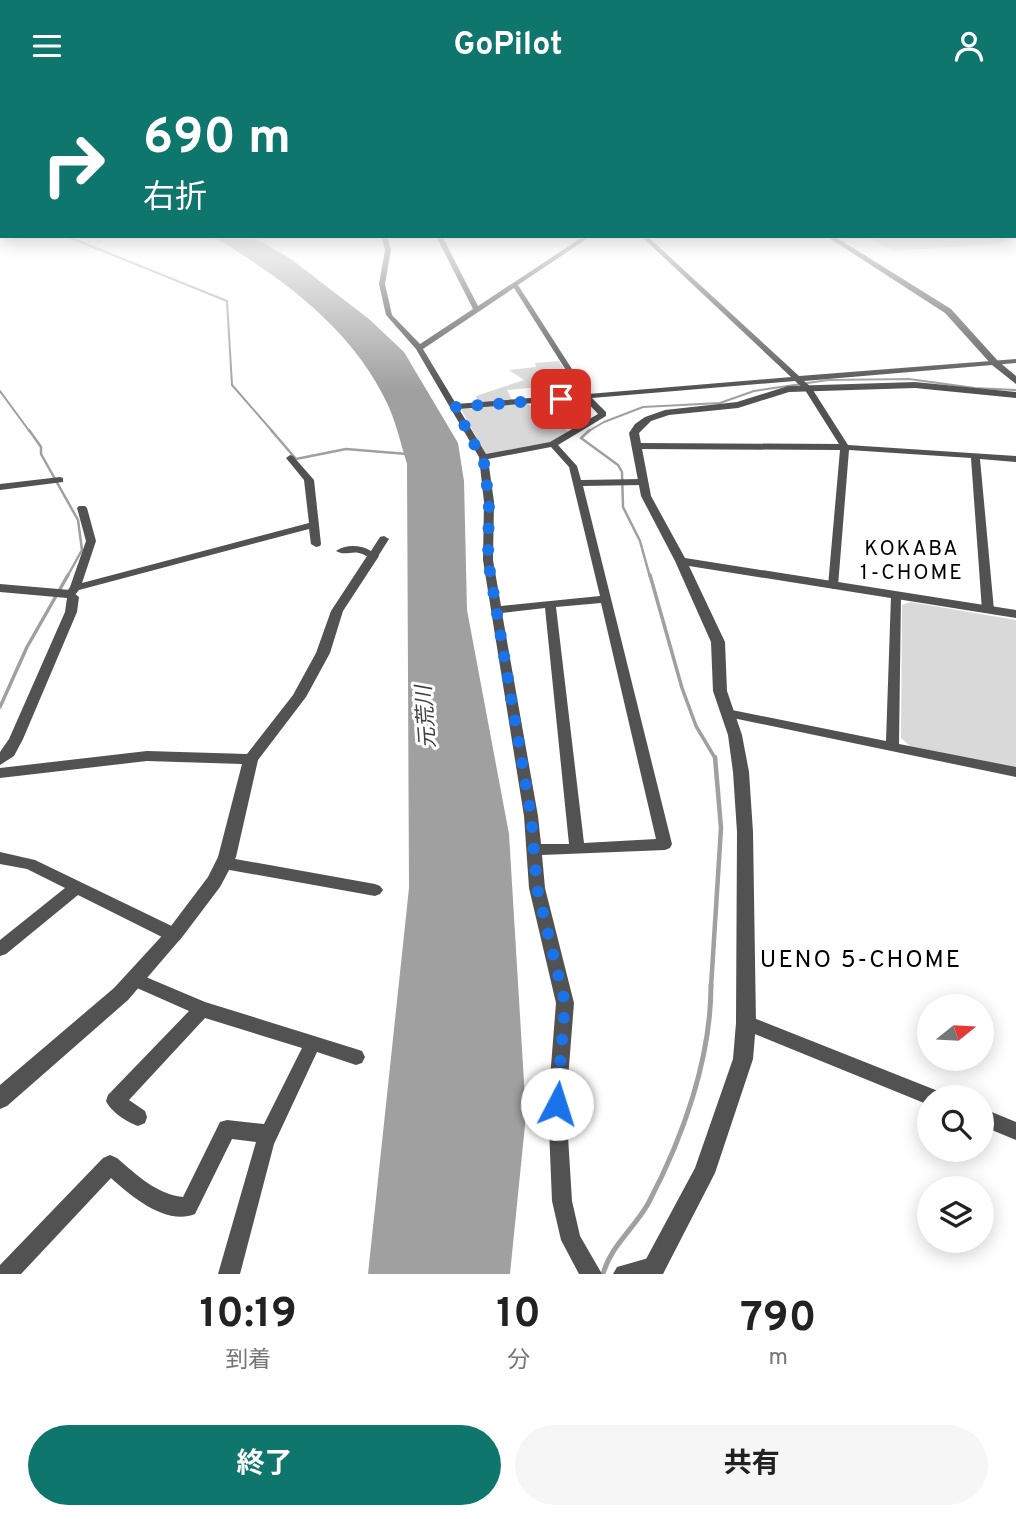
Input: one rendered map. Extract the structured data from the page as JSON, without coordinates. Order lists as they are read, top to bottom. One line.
{"districts":["KOKABA 1-CHOME","UENO 5-CHOME"],"water":["元荒川"],"north":"right","page":{"header":"GoPilot","turn":["690 m","右折"],"eta":["10:19","到着","10","分","790","m"],"buttons":["終了","共有"]}}
